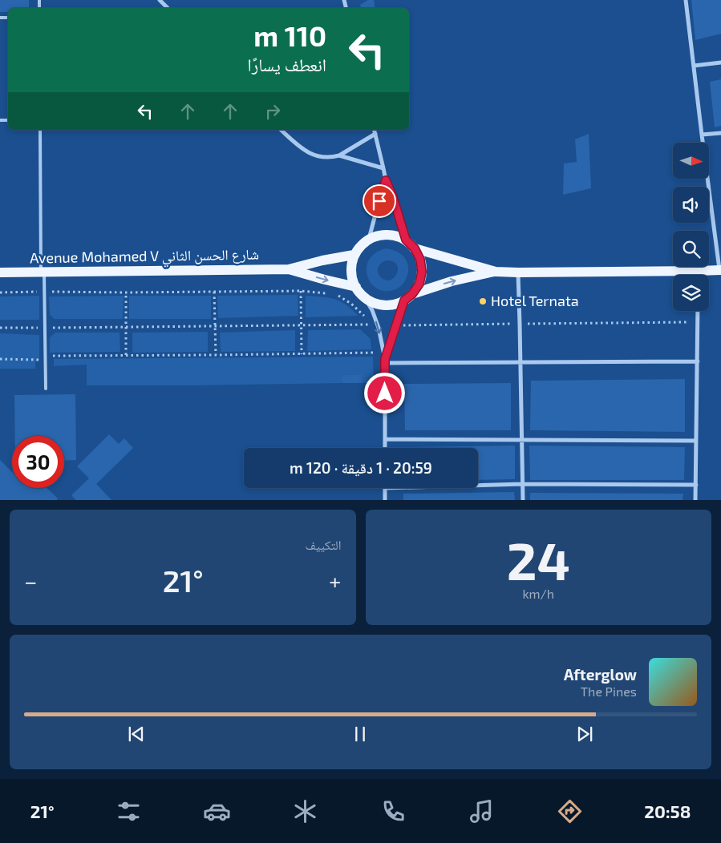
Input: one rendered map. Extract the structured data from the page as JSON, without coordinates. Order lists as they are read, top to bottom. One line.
{"streets":{"main road":["Avenue Mohamed V شارع الحسن الثاني"]},"places":["Hotel Ternata"],"north":"right","page":{"turn":["110 m","انعطف يسارًا"],"limit":"30","trip":"20:59 · 1 دقيقة · 120 m","tile":[["24","km/h"],"التكييف"],"heat":["−","21°","+"],"song":["Afterglow","The Pines"],"tabs":["20:58","21°"]}}
